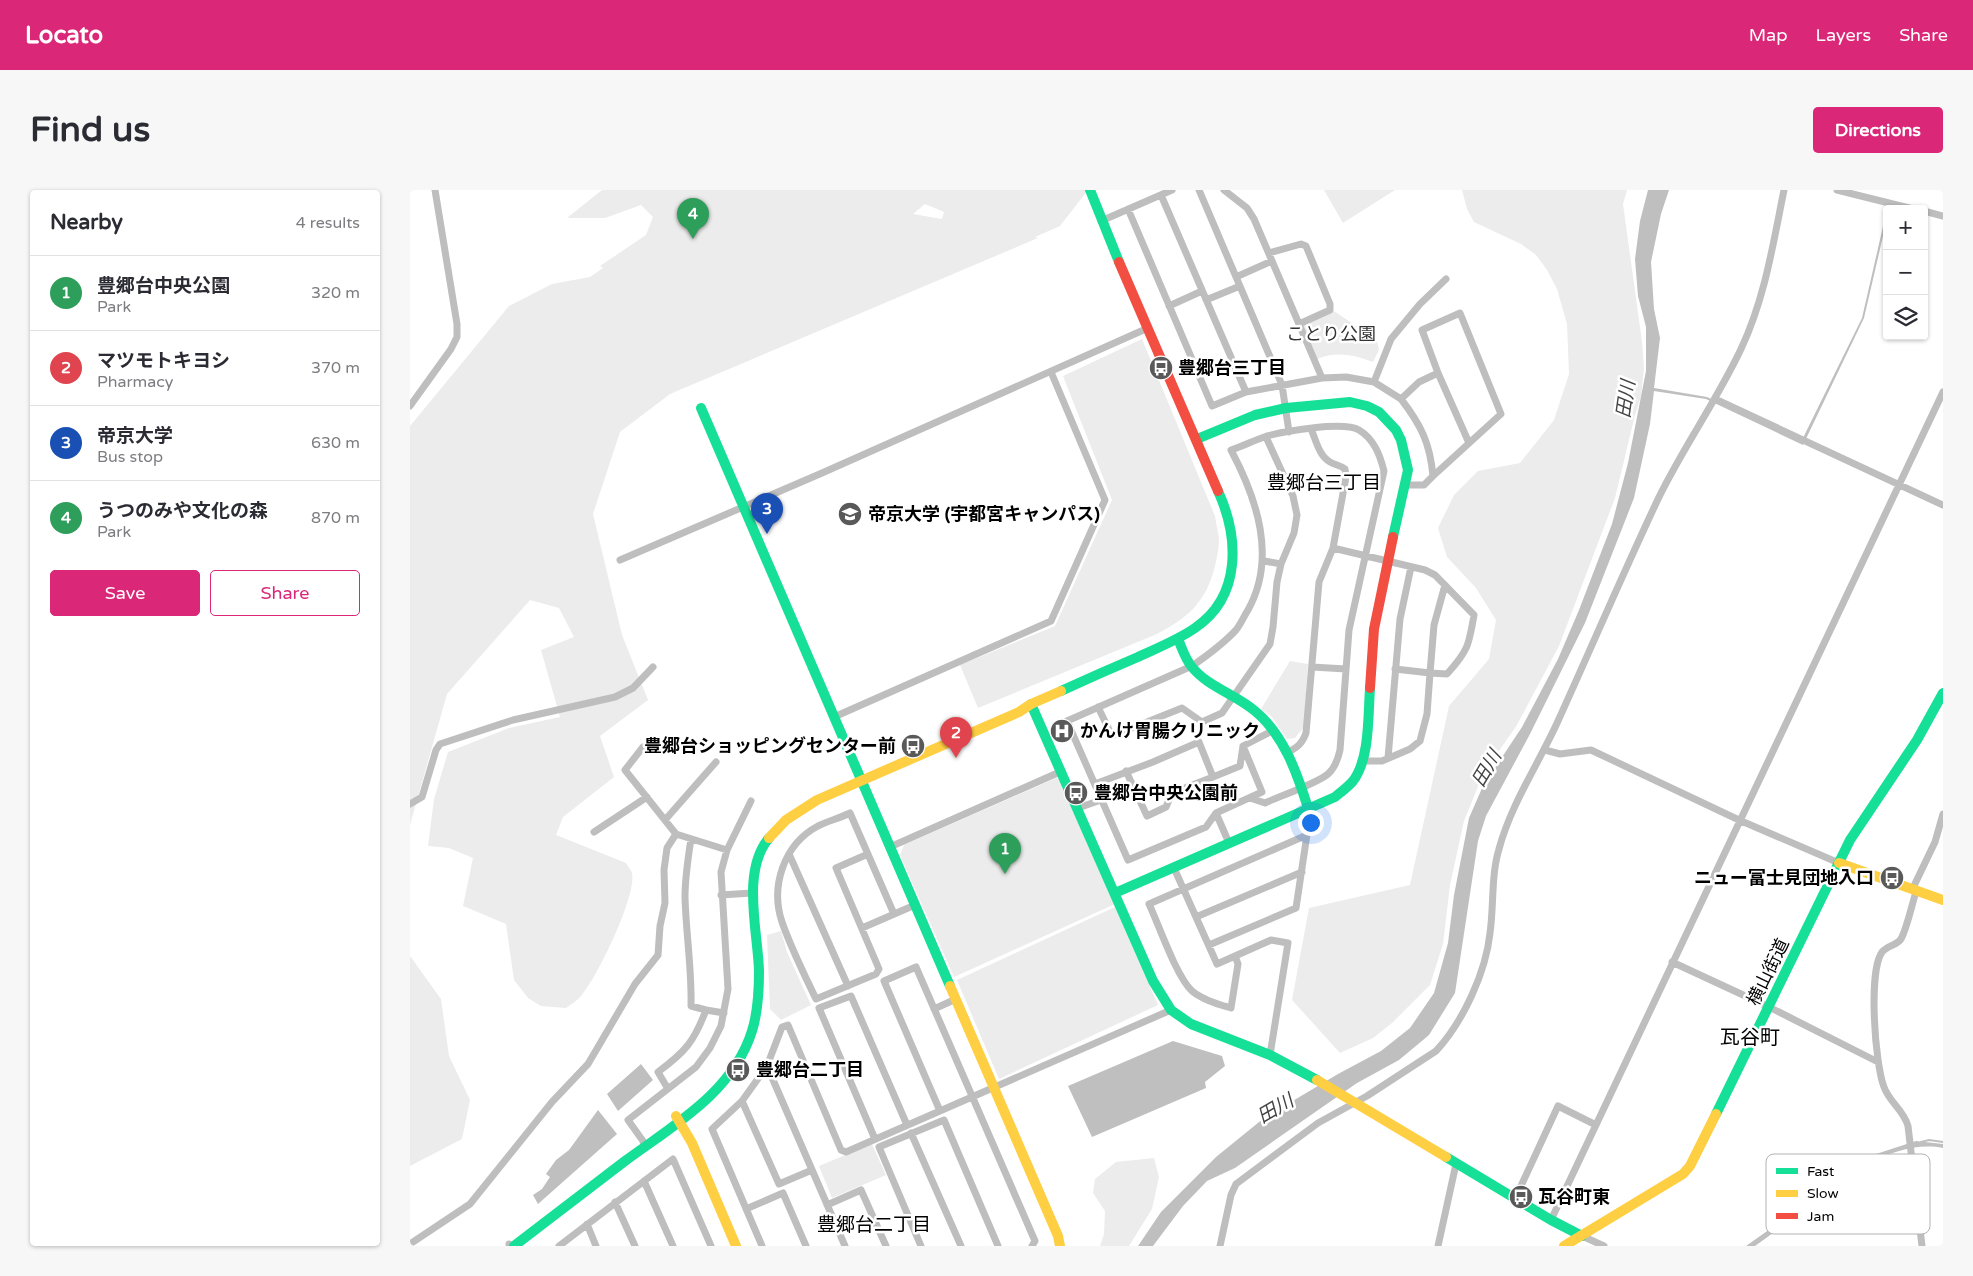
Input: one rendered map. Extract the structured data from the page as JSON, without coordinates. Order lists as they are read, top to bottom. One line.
{"streets":{"street":["横山街道"]},"districts":["豊郷台三丁目","瓦谷町","豊郷台二丁目"],"water":["田川"],"parks":["ことり公園"],"places":{"bus stop":["豊郷台三丁目","豊郷台ショッピングセンター前","豊郷台中央公園前","ニュー富士見団地入口","豊郷台二丁目","瓦谷町東"],"school or university":["帝京大学 (宇都宮キャンパス)"],"hospital":["かんけ胃腸クリニック"]},"legend":["Fast","Slow","Jam"],"page":{"header":"Locato","nav":["Map","Layers","Share"],"buttons":["Directions",["Save","Share"]],"title":"Find us","heading":["Nearby","4 results"],"pins":["4","3","2","1"],"map_buttons":["+","−"],"list":[{"mark":"1","name":"豊郷台中央公園","note":"Park","value":"320 m"},{"mark":"2","name":"マツモトキヨシ","note":"Pharmacy","value":"370 m"},{"mark":"3","name":"帝京大学","note":"Bus stop","value":"630 m"},{"mark":"4","name":"うつのみや文化の森","note":"Park","value":"870 m"}]}}
